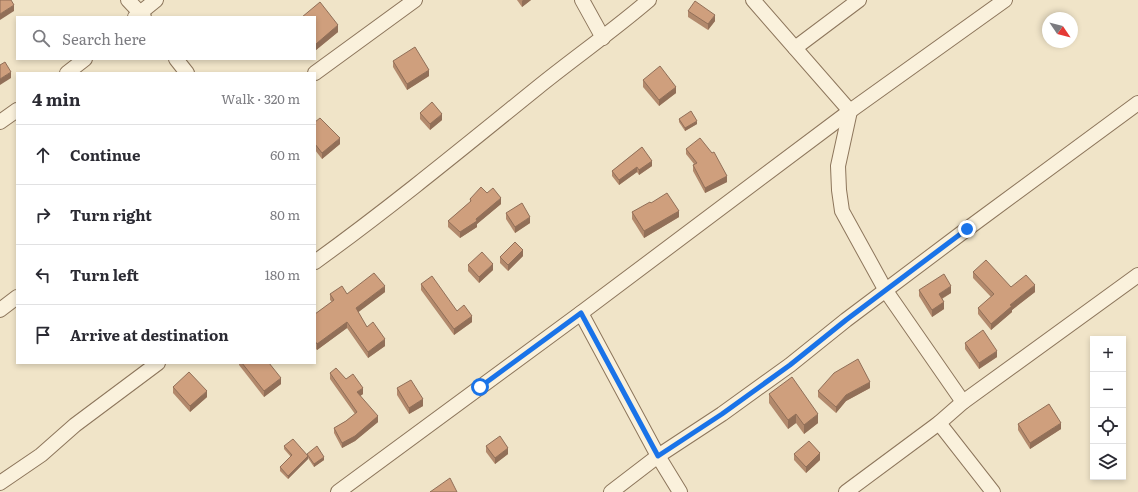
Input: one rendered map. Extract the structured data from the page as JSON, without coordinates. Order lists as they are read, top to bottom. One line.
{"north":"bottom right","page":{"search":"Search here","heading":["4 min","Walk · 320 m"],"list":[["Continue","60 m"],["Turn right","80 m"],["Turn left","180 m"],"Arrive at destination"],"map_buttons":["+","−"]}}
